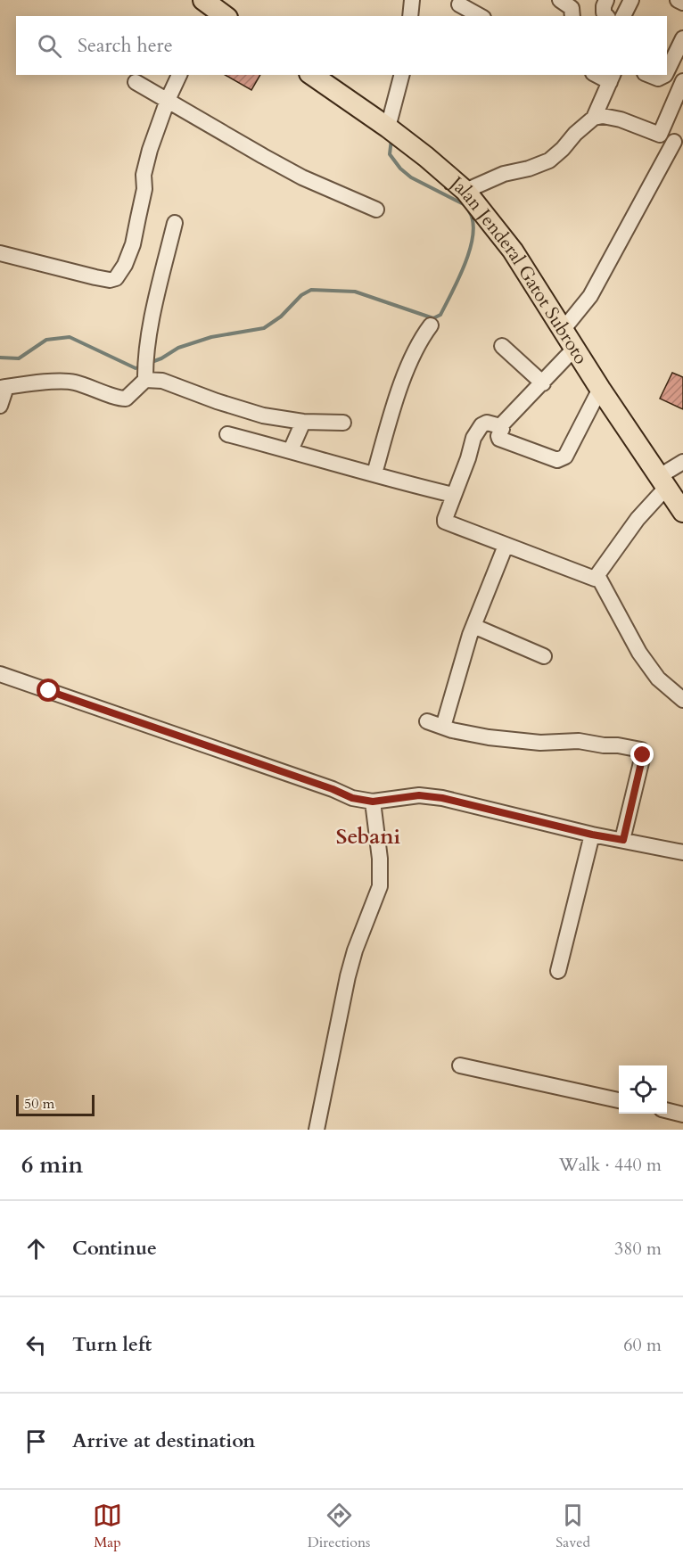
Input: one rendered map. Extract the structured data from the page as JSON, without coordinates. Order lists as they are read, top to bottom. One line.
{"streets":{"highway":["Jalan Jenderal Gatot Subroto"]},"districts":["Sebani"],"scale_bar":"50 m","page":{"search":"Search here","scale":"50 m","heading":["6 min","Walk · 440 m"],"list":[["Continue","380 m"],["Turn left","60 m"],"Arrive at destination"],"nav":["Map","Directions","Saved"]}}
